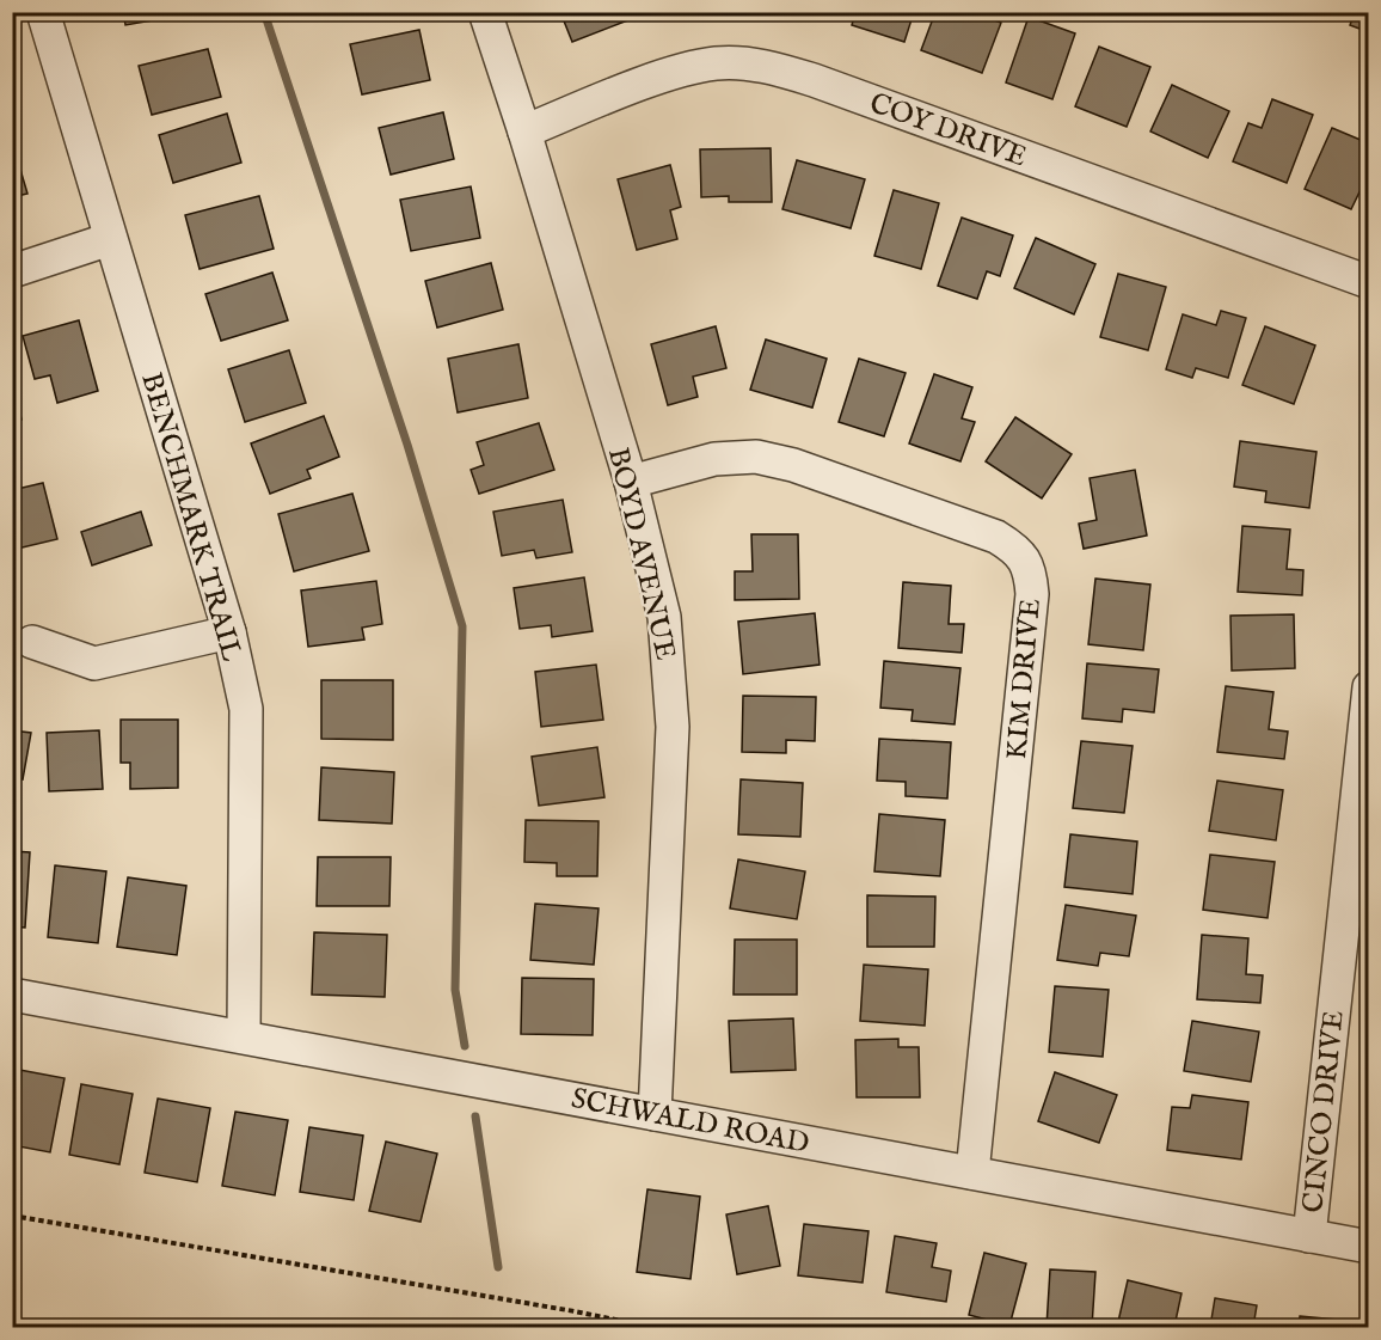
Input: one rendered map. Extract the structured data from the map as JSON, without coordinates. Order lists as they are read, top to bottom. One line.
{"streets":{"street":["COY DRIVE","BENCHMARK TRAIL","BOYD AVENUE","KIM DRIVE","CINCO DRIVE","SCHWALD ROAD"]},"crossings":[["COY DRIVE","BOYD AVENUE"],["BENCHMARK TRAIL","SCHWALD ROAD"],["BOYD AVENUE","KIM DRIVE"],["BOYD AVENUE","SCHWALD ROAD"],["KIM DRIVE","SCHWALD ROAD"],["CINCO DRIVE","SCHWALD ROAD"]]}
